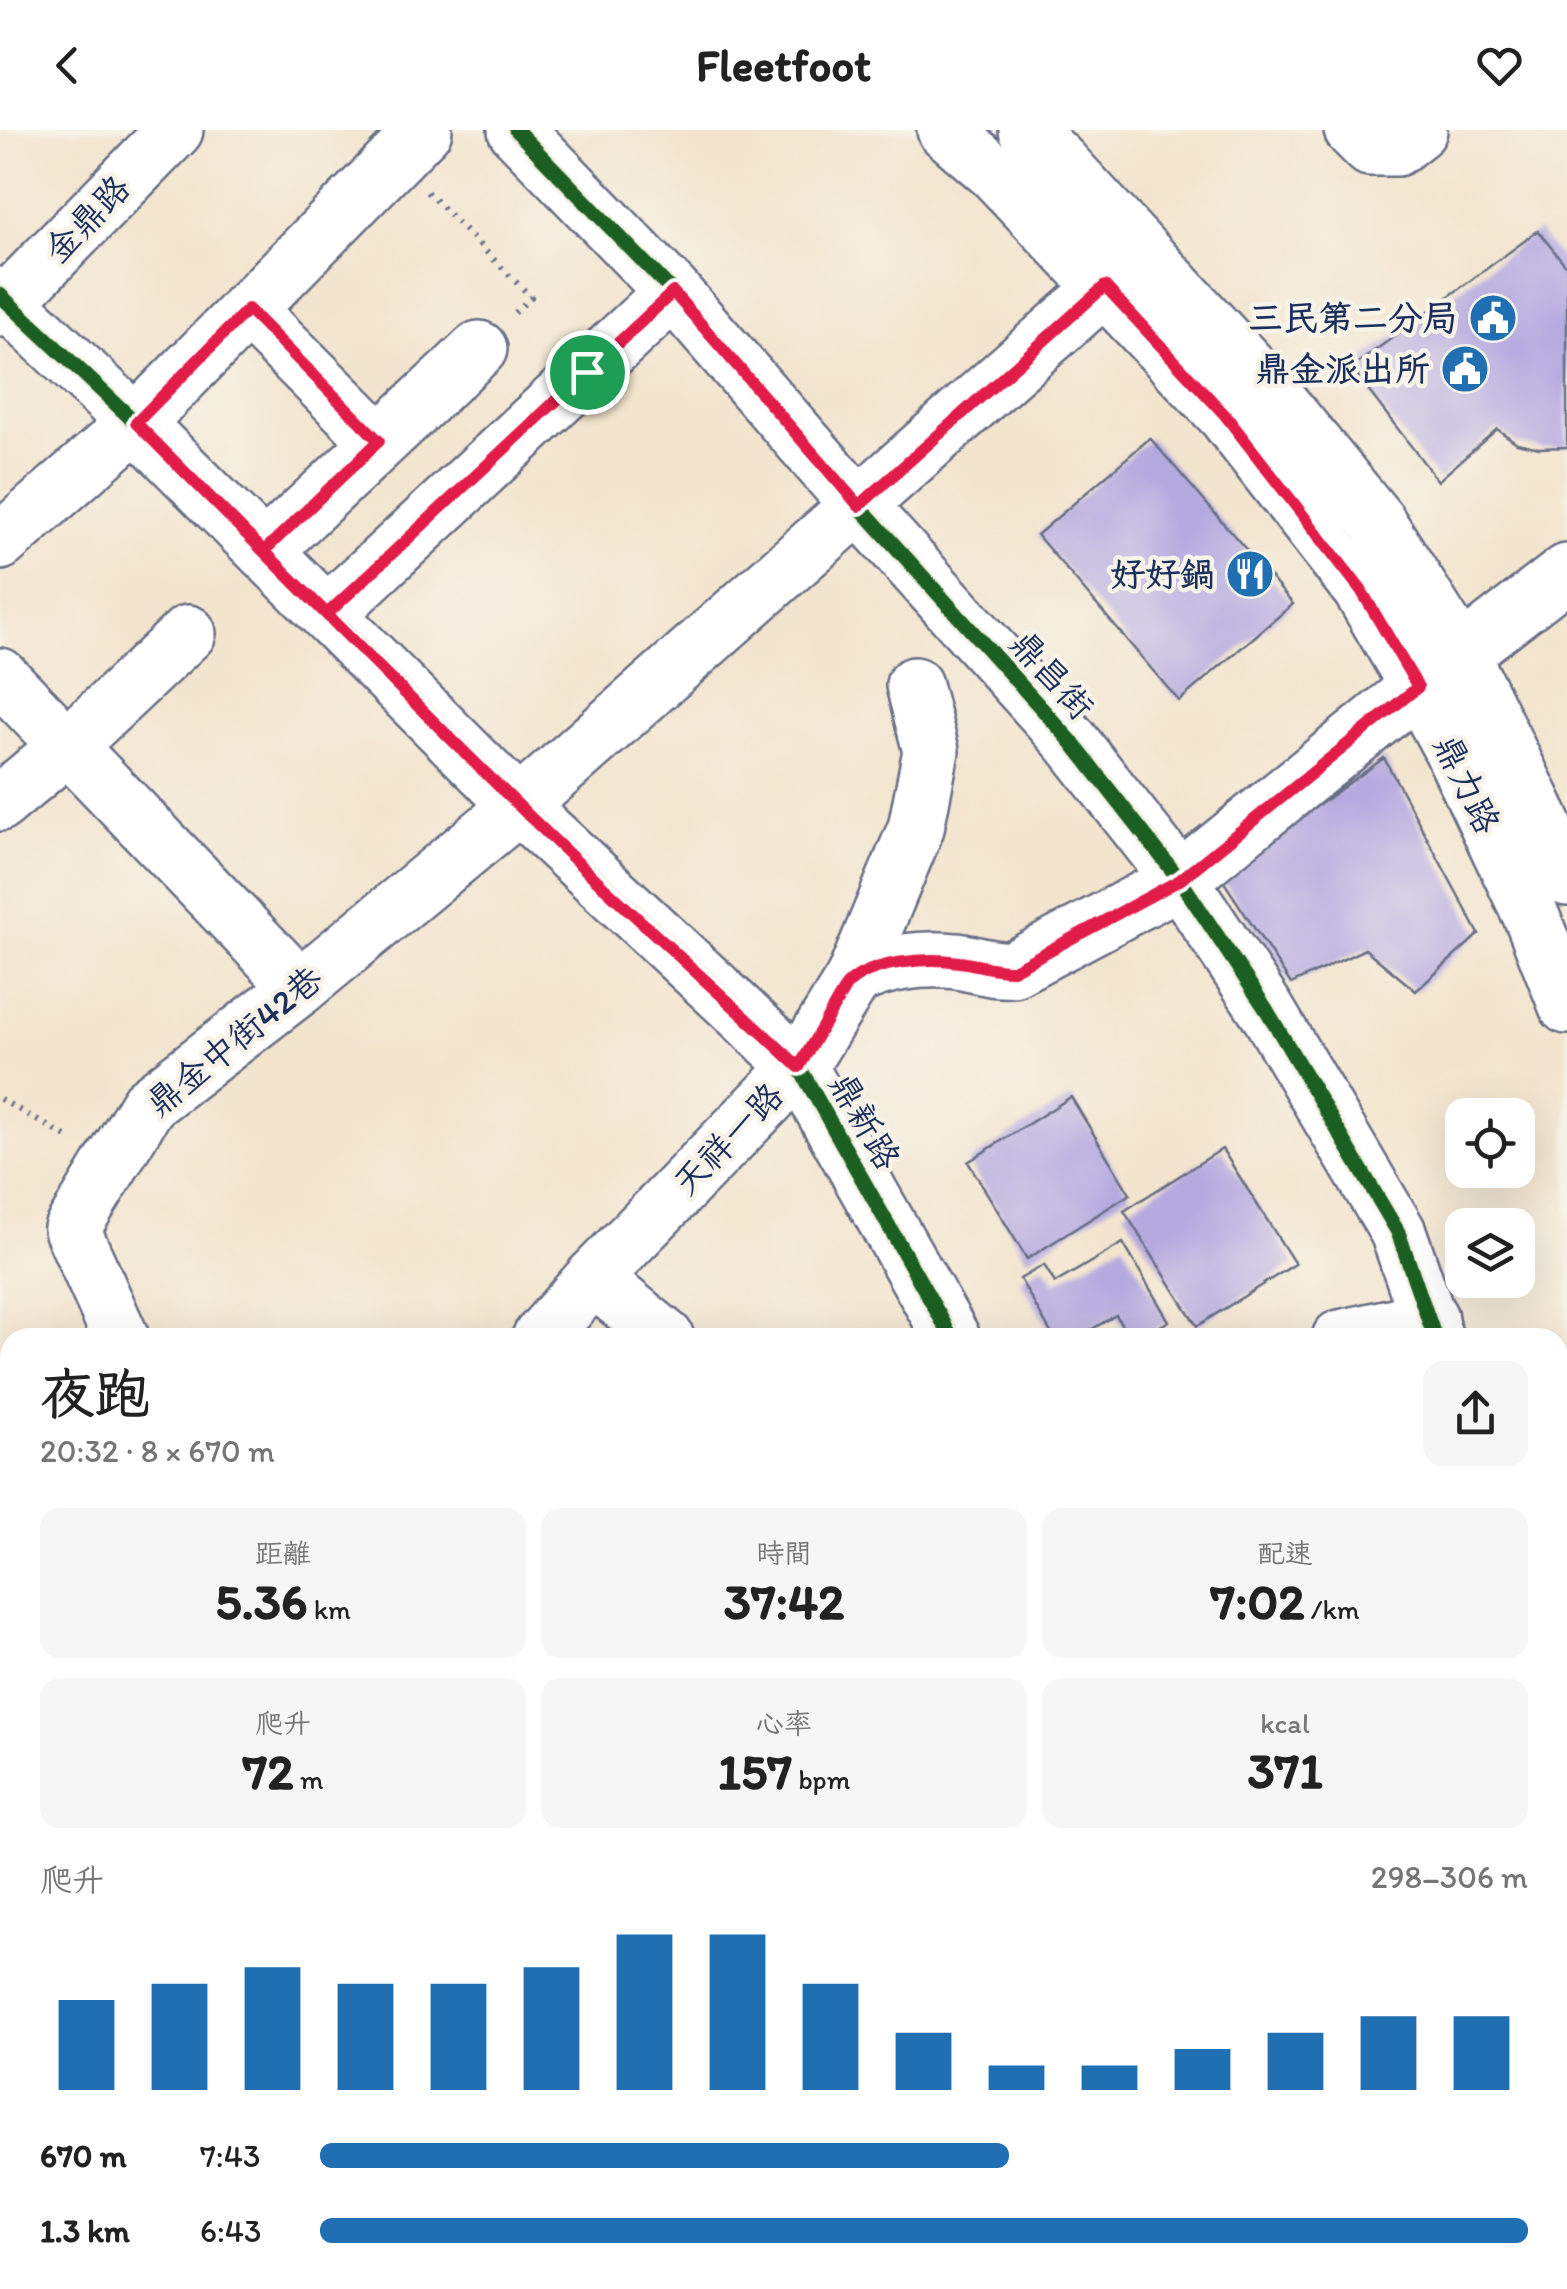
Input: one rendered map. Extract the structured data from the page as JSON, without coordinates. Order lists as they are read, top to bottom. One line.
{"streets":{"street":["金鼎路","鼎昌街","鼎力路","鼎金中街42巷","鼎新路","天祥一路"]},"crossings":[["金鼎路","鼎新路"],["鼎昌街","鼎金中街42巷"],["鼎力路","鼎金中街42巷"],["鼎金中街42巷","鼎新路"],["鼎新路","天祥一路"]],"places":{"public building":["三民第二分局","鼎金派出所"],"restaurant":["好好鍋"]},"page":{"header":"Fleetfoot","heading":["夜跑","20:32 · 8 × 670 m"],"stats":[["距離","5.36 km"],["時間","37:42"],["配速","7:02 /km"],["爬升","72 m"],["心率","157 bpm"],["kcal","371"]],"chart":["爬升","298–306 m"],"list":[{"name":"670 m","note":"7:43"},{"name":"1.3 km","note":"6:43"}]}}
